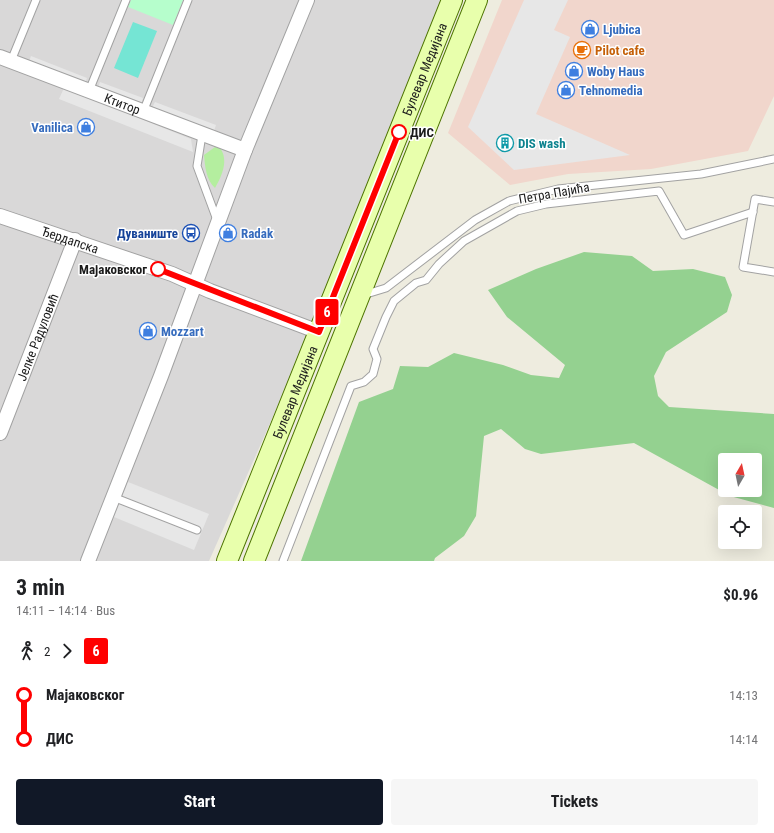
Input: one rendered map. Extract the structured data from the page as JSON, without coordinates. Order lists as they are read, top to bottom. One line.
{"streets":{"main road":["Булевар Медијана"],"street":["Ктитор","Ђердапска","Јелке Радуловић"],"lane":["Петра Пајића"]},"crossings":[["Булевар Медијана","Петра Пајића"],["Булевар Медијана","Ђердапска"],["Ђердапска","Јелке Радуловић"]],"places":{"shop":["Ljubica","Woby Haus","Tehnomedia","Vanilica","Radak","Mozzart"],"cafe":["Pilot cafe"],"other":["ДИС","Мајаковског"],"building":["DIS wash"],"bus stop":["Дуваниште"]},"lines":["bus line 6"],"north":"top","page":{"on_map":"6","heading":["3 min","14:11 – 14:14 · Bus","$0.96"],"legs":["2","6"],"list":[{"name":"Мајаковског","value":"14:13"},{"name":"ДИС","value":"14:14"}],"buttons":["Start","Tickets"]}}
